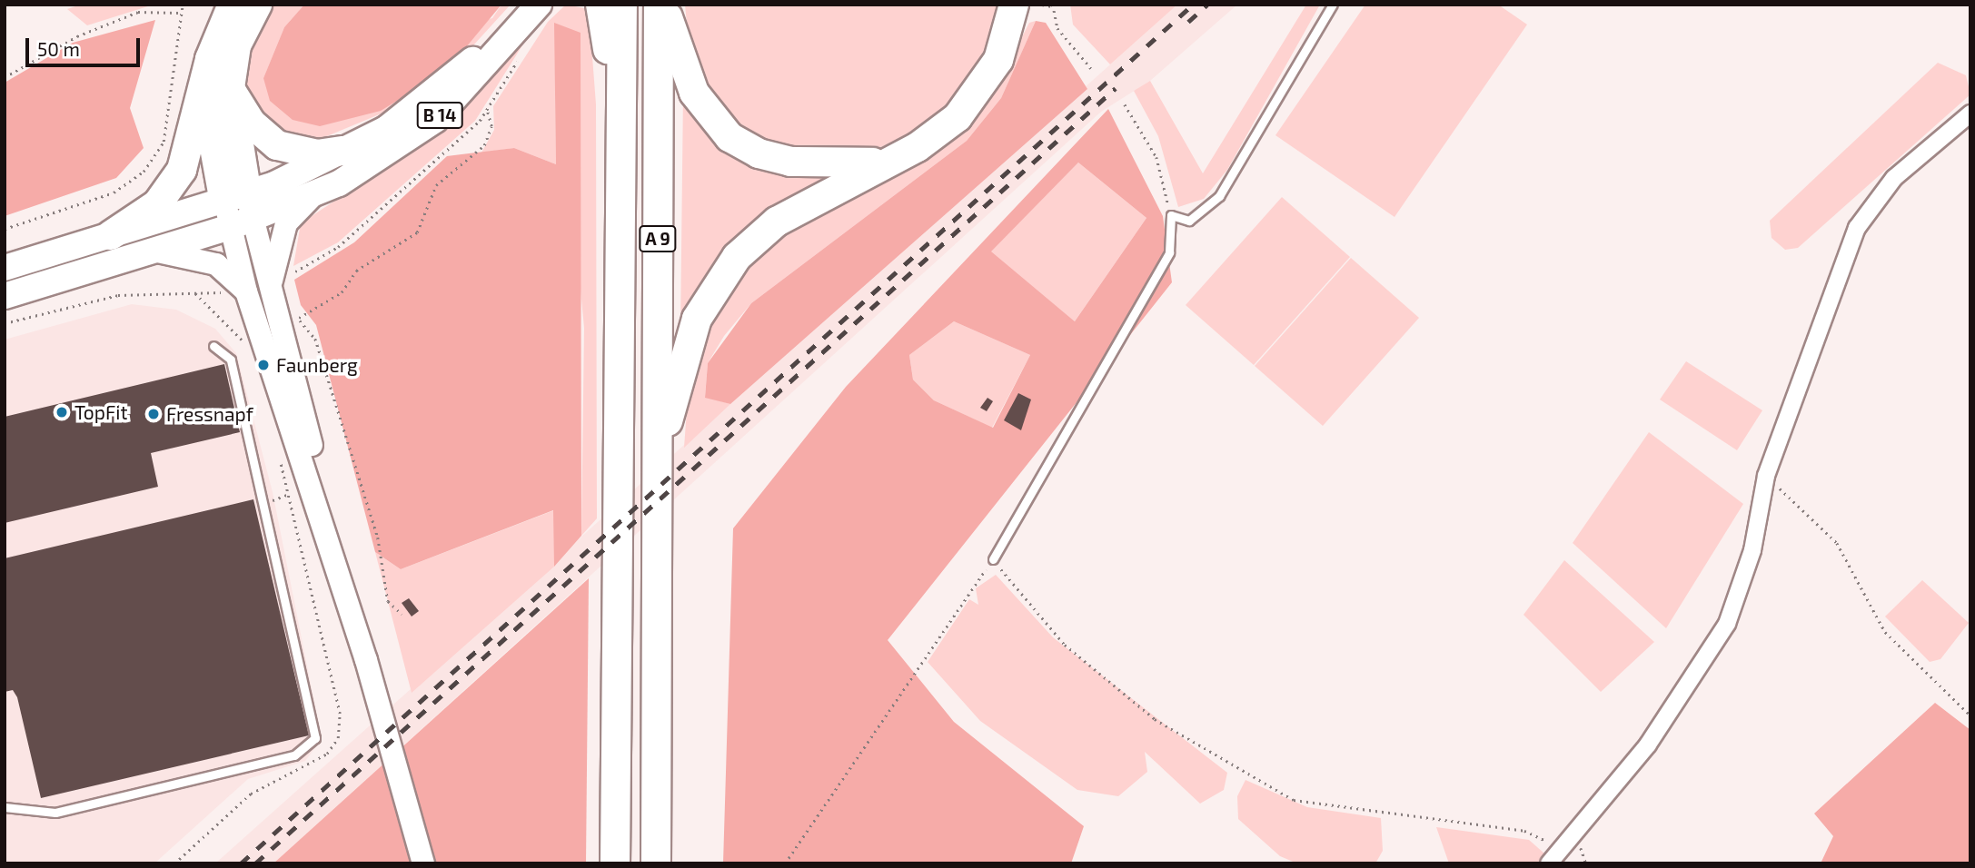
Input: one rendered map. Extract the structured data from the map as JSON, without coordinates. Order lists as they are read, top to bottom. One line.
{"streets":{"highway":["A 9"],"main road":["B 14"]},"places":["Faunberg","TopFit","Fressnapf"],"scale_bar":"50 m"}
